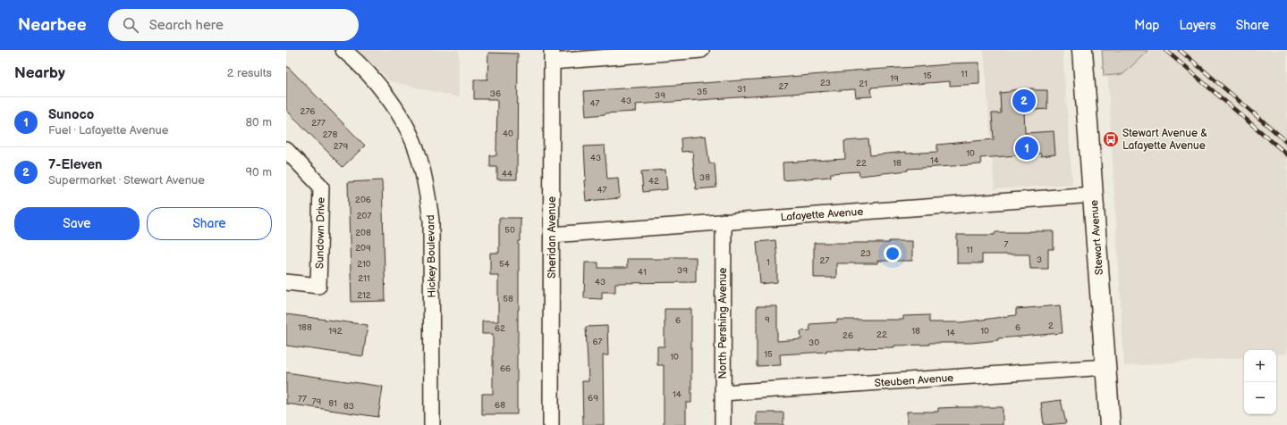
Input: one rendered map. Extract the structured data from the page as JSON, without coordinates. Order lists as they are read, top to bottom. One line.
{"streets":{"main road":["Stewart Avenue"],"street":["Lafayette Avenue","Sundown Drive","Sheridan Avenue","Hickey Boulevard","North Pershing Avenue","Steuben Avenue"]},"crossings":[["Lafayette Avenue","Sheridan Avenue"],["Lafayette Avenue","Stewart Avenue"],["Lafayette Avenue","North Pershing Avenue"],["Stewart Avenue","Steuben Avenue"],["North Pershing Avenue","Steuben Avenue"]],"places":{"bus stop":["Stewart Avenue & Lafayette Avenue"]},"house_numbers":["11","15","19","23","21","27","31","35","36","39","43","47","276","277","40","278","279","10","43","14","22","18","44","38","42","47","206","207","50","208","7","209","11","23","3","27","1","210","54","39","41","211","43","212","58","9","6","2","188","6","62","192","18","10","14","22","26","67","30","15","10","66","14","69","77","79","81","68","83"],"page":{"header":"Nearbee","search":"Search here","nav":["Map","Layers","Share"],"heading":["Nearby","2 results"],"pins":["2","1"],"list":[{"mark":"1","name":"Sunoco","note":"Fuel · Lafayette Avenue","value":"80 m"},{"mark":"2","name":"7-Eleven","note":"Supermarket · Stewart Avenue","value":"90 m"}],"buttons":["Save","Share"],"map_buttons":["+","−"]}}
